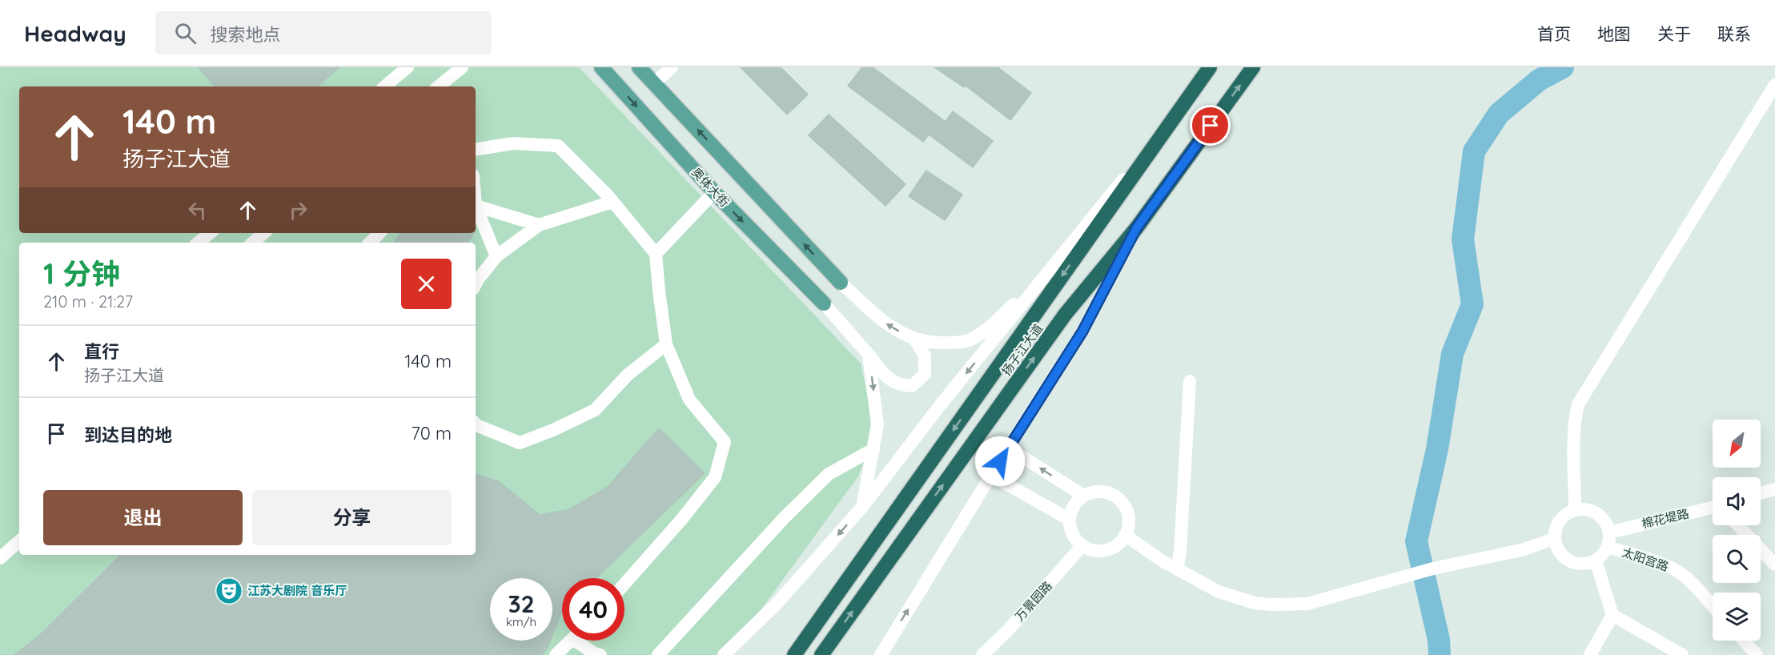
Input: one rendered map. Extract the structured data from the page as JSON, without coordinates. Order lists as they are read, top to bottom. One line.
{"streets":{"highway":["扬子江大道"],"main road":["奥体大街"],"street":["棉花堤路","太阳宫路","万景园路"]},"crossings":[["棉花堤路","太阳宫路"]],"places":{"theatre":["江苏大剧院 音乐厅"]},"north":"bottom left","page":{"header":"Headway","search":"搜索地点","nav":["首页","地图","关于","联系"],"turn":["140 m","扬子江大道"],"heading":["1 分钟","210 m · 21:27"],"list":[{"name":"直行","note":"扬子江大道","value":"140 m"},{"name":"到达目的地","value":"70 m"}],"buttons":["退出","分享"],"speed":"32 km/h","limit":"40"}}
